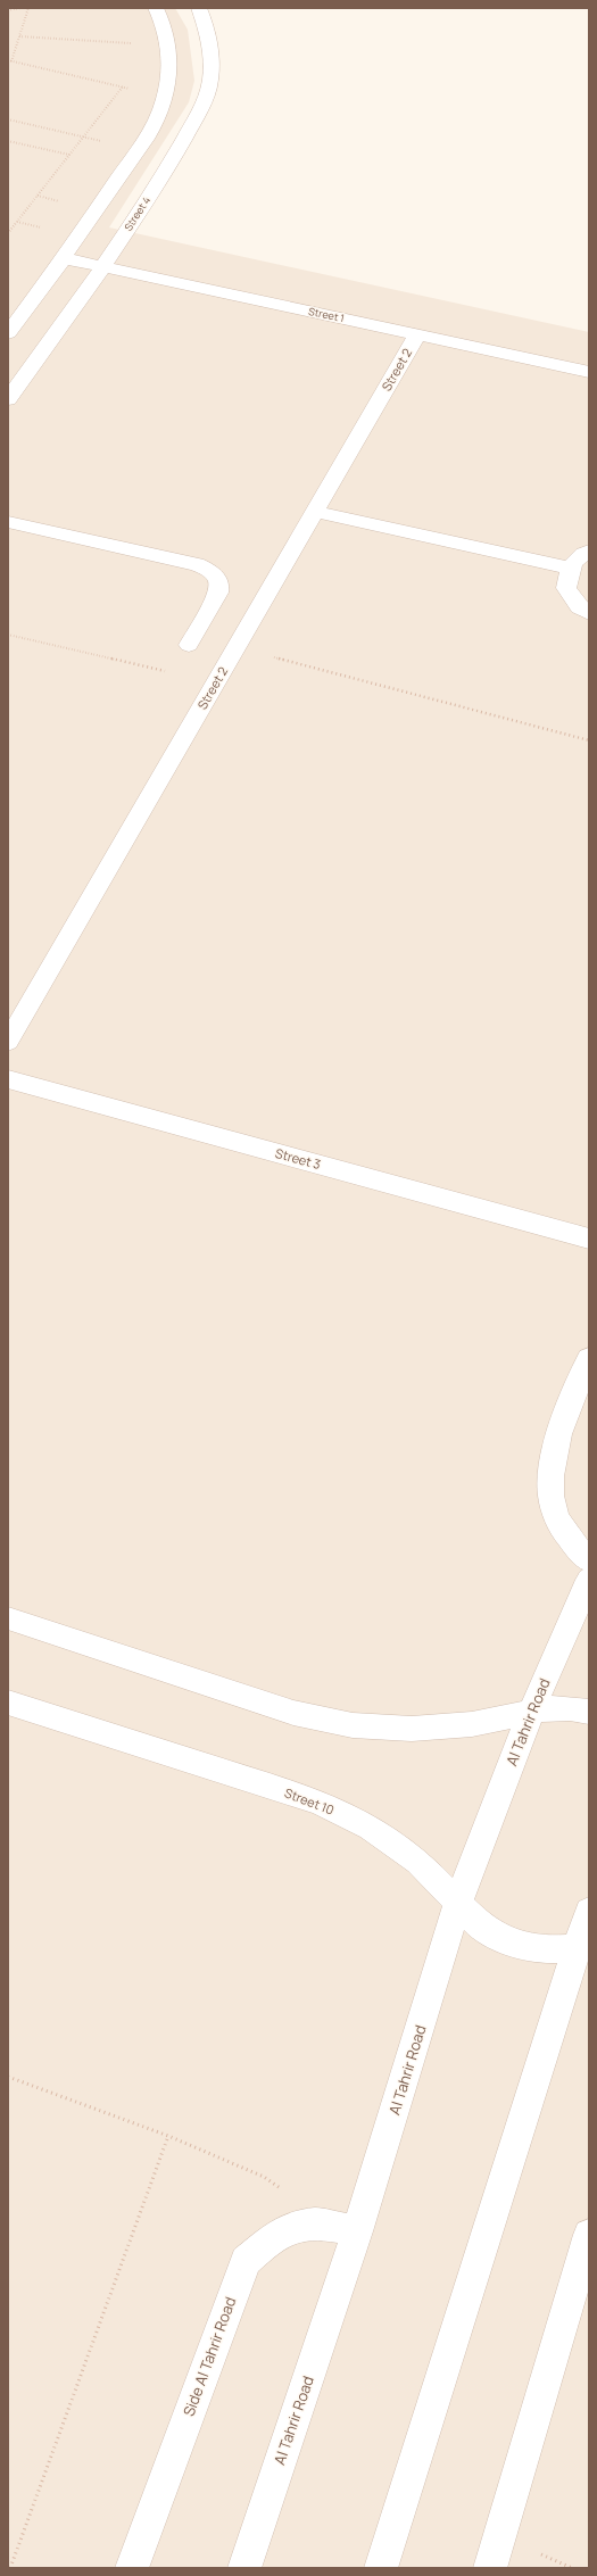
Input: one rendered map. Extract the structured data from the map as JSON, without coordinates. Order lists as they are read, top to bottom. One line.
{"streets":{"street":["Street 4","Street 1","Street 2","Street 3","Al Tahrir Road","Street 10","Side Al Tahrir Road"]},"crossings":[["Street 4","Street 1"],["Street 1","Street 2"],["Al Tahrir Road","Street 10"],["Al Tahrir Road","Side Al Tahrir Road"]]}
